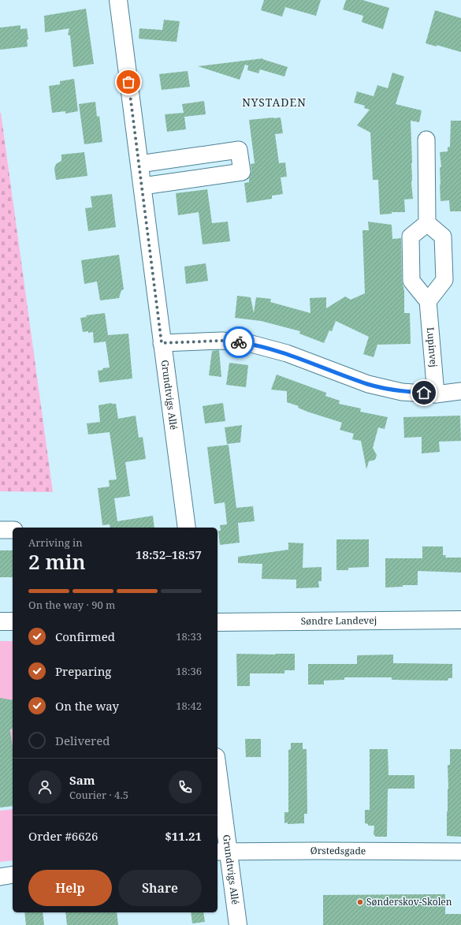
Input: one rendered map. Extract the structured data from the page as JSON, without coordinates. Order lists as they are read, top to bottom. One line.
{"streets":{"street":["Lupinvej","Grundtvigs Allé","Søndre Landevej","Ørstedsgade"]},"crossings":[["Grundtvigs Allé","Ørstedsgade"]],"districts":["NYSTADEN"],"places":["Sønderskov-Skolen"],"page":{"heading":["2 min","Arriving in","18:52–18:57"],"panel":["Sam","Courier · 4.5","Order #6626","$11.21"],"bar":"On the way · 90 m","list":[["Confirmed","18:33"],["Preparing","18:36"],["On the way","18:42"],"Delivered"],"buttons":["Help","Share"]}}
